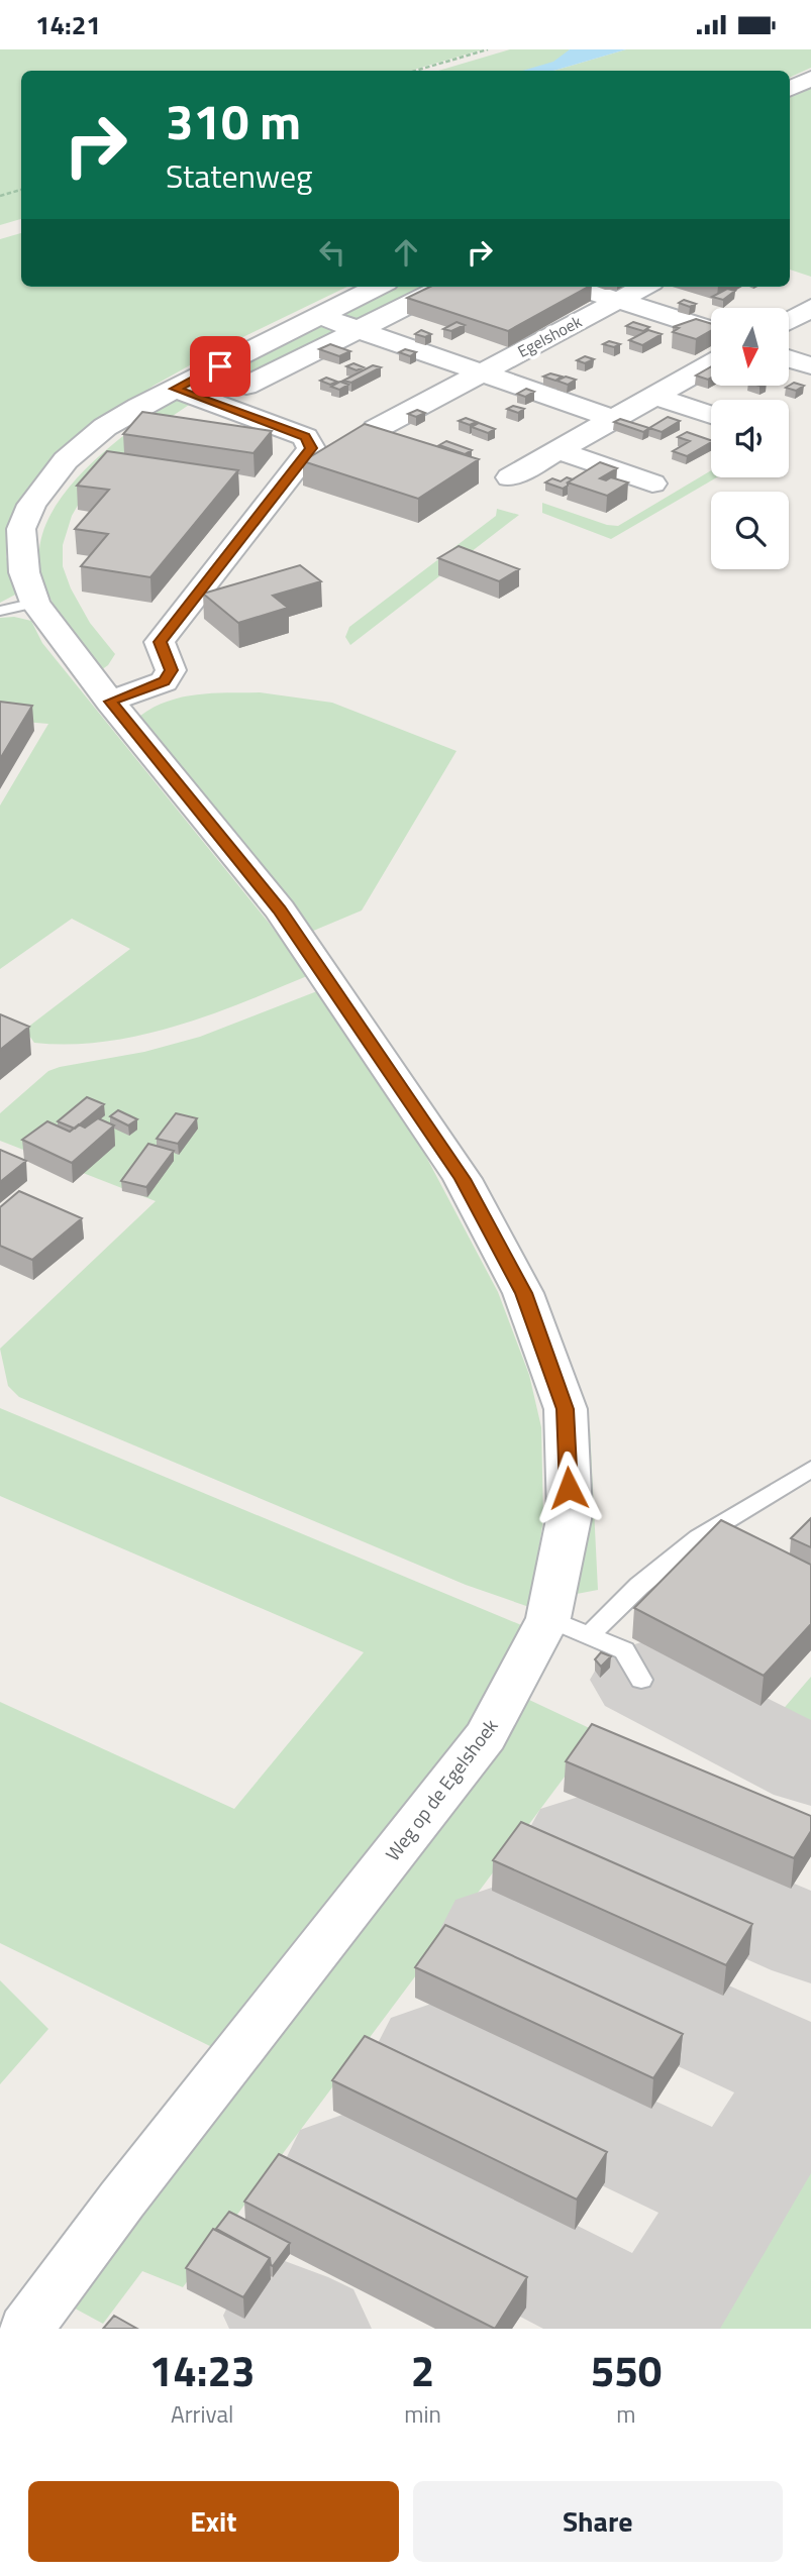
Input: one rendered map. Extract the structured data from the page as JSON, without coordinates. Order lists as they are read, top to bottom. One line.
{"streets":{"street":["Egelshoek","Weg op de Egelshoek"]},"crossings":[["Egelshoek","Weg op de Egelshoek"]],"north":"bottom","page":{"status":"14:21","turn":["310 m","Statenweg"],"eta":["14:23","Arrival","2","min","550","m"],"buttons":["Exit","Share"]}}
